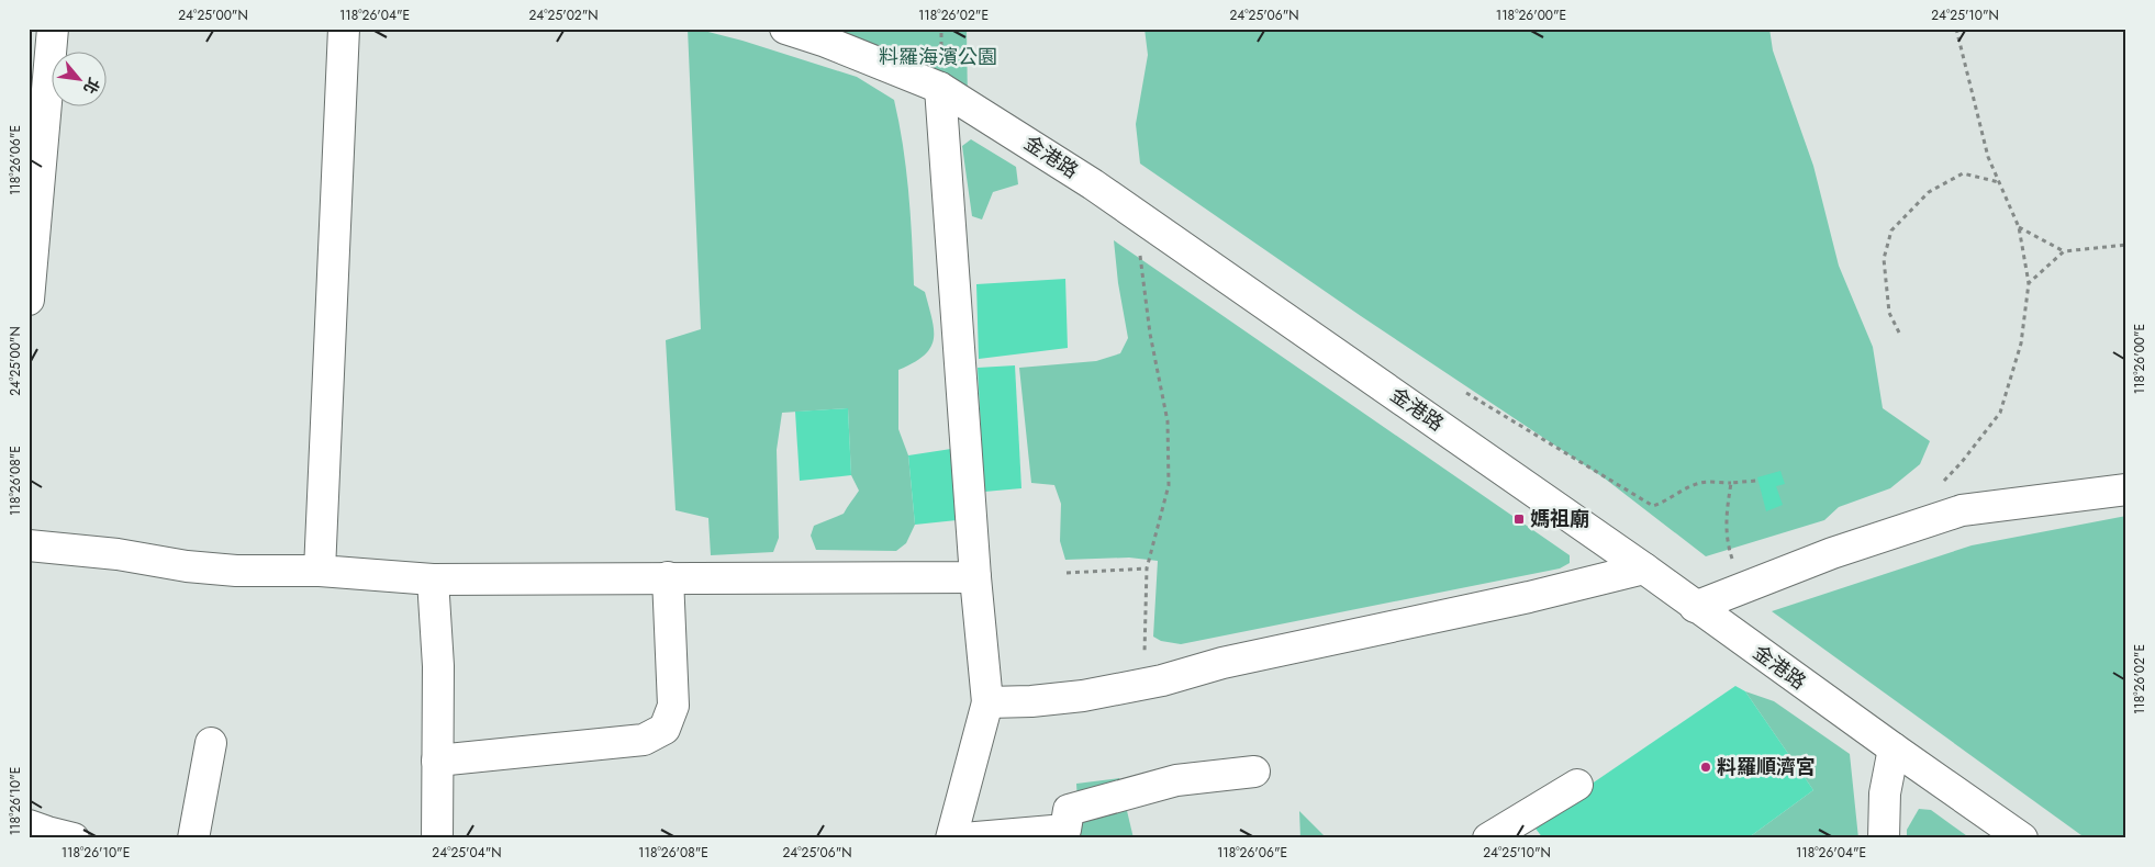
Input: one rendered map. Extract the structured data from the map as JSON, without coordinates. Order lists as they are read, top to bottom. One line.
{"streets":{"street":["金港路"]},"parks":["料羅海濱公園"],"places":{"transit":["媽祖廟"],"other":["料羅順濟宮"]},"north":"bottom right","coordinates":["24°25'00\"N","118°26'04\"E","24°25'02\"N","118°26'02\"E","24°25'06\"N","118°26'00\"E","24°25'10\"N","118°26'06\"E","118°26'08\"E","118°26'10\"E","24°25'04\"N"]}
